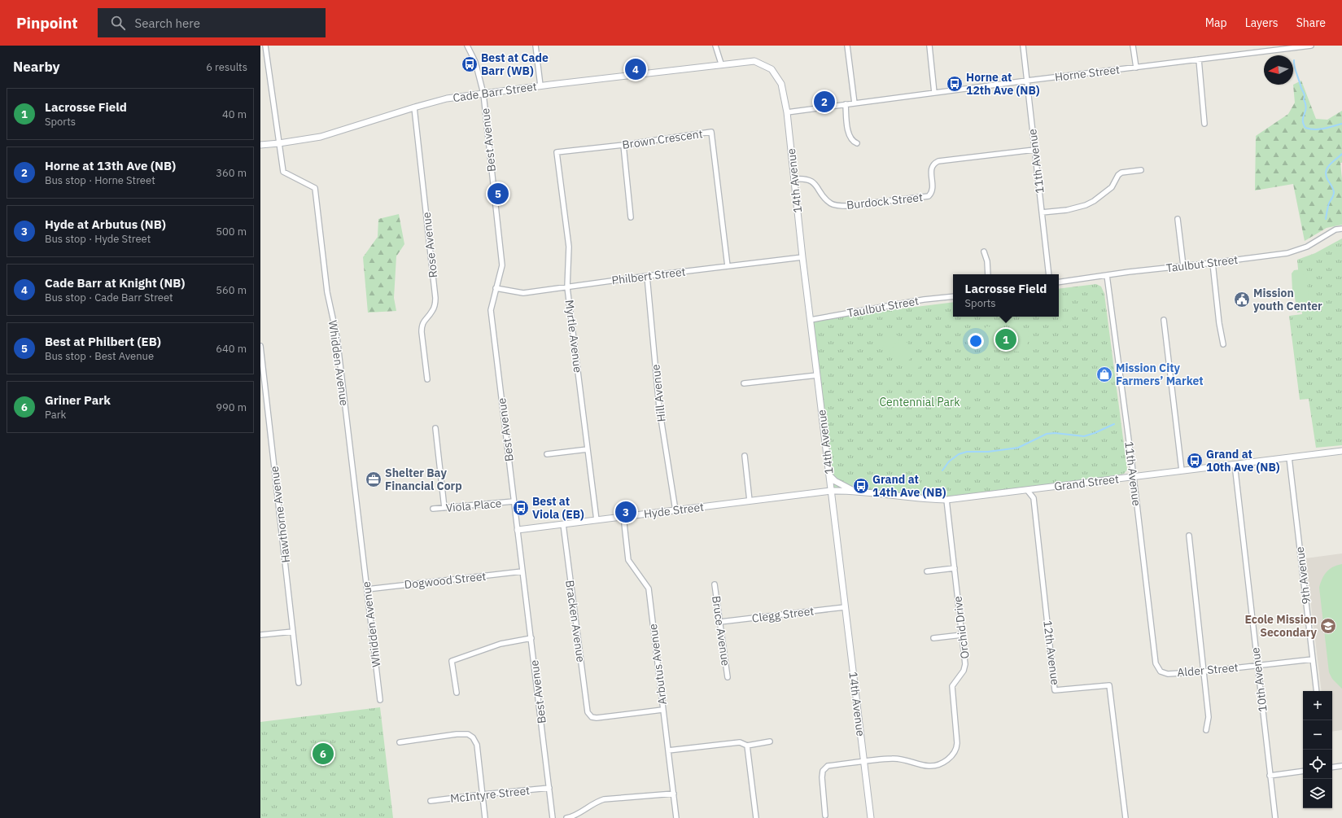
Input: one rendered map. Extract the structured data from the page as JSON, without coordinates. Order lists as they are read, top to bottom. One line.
{"streets":{"street":["Horne Street","Cade Barr Street","Brown Crescent","Best Avenue","11th Avenue","14th Avenue","Burdock Street","Rose Avenue","Taulbut Street","Philbert Street","Myrtle Avenue","Whidden Avenue","Hill Avenue","Grand Street","Viola Place","Hyde Street","Hawthorne Avenue","9th Avenue","Dogwood Street","Clegg Street","Bracken Avenue","Orchid Drive","Bruce Avenue","12th Avenue","Arbutus Avenue","Alder Street","10th Avenue","McIntyre Street"]},"crossings":[["Horne Street","11th Avenue"],["Horne Street","14th Avenue"],["Cade Barr Street","Best Avenue"],["Cade Barr Street","14th Avenue"],["Cade Barr Street","Rose Avenue"],["Cade Barr Street","Whidden Avenue"],["Brown Crescent","Philbert Street"],["Brown Crescent","Myrtle Avenue"],["Best Avenue","Philbert Street"],["Best Avenue","Viola Place"],["Best Avenue","Hyde Street"],["Best Avenue","Dogwood Street"],["Best Avenue","McIntyre Street"],["11th Avenue","Burdock Street"],["11th Avenue","Taulbut Street"],["11th Avenue","Grand Street"],["11th Avenue","Alder Street"],["14th Avenue","Burdock Street"],["14th Avenue","Taulbut Street"],["14th Avenue","Philbert Street"],["14th Avenue","Grand Street"],["14th Avenue","Hyde Street"],["14th Avenue","Clegg Street"],["14th Avenue","Orchid Drive"],["Philbert Street","Myrtle Avenue"],["Philbert Street","Hill Avenue"],["Myrtle Avenue","Hyde Street"],["Whidden Avenue","Dogwood Street"],["Hill Avenue","Hyde Street"],["Grand Street","Hyde Street"],["Grand Street","9th Avenue"],["Grand Street","Orchid Drive"],["Grand Street","12th Avenue"],["Grand Street","10th Avenue"],["Hyde Street","Bracken Avenue"],["Hyde Street","Arbutus Avenue"],["9th Avenue","Alder Street"],["Clegg Street","Bruce Avenue"],["Bracken Avenue","Arbutus Avenue"],["Alder Street","10th Avenue"]],"parks":["Centennial Park"],"places":{"bus stop":["Best at Cade Barr (WB)","Horne at 12th Ave (NB)","Grand at 10th Ave (NB)","Grand at 14th Ave (NB)","Best at Viola (EB)"],"public building":["Mission youth Center"],"shop":["Mission City Farmers’ Market"],"office":["Shelter Bay Financial Corp"],"school or university":["Ecole Mission Secondary"]},"north":"left","page":{"header":"Pinpoint","search":"Search here","nav":["Map","Layers","Share"],"heading":["Nearby","6 results"],"pins":["4","2","5","1","3","6"],"list":[{"mark":"1","name":"Lacrosse Field","note":"Sports","value":"40 m"},{"mark":"2","name":"Horne at 13th Ave (NB)","note":"Bus stop · Horne Street","value":"360 m"},{"mark":"3","name":"Hyde at Arbutus (NB)","note":"Bus stop · Hyde Street","value":"500 m"},{"mark":"4","name":"Cade Barr at Knight (NB)","note":"Bus stop · Cade Barr Street","value":"560 m"},{"mark":"5","name":"Best at Philbert (EB)","note":"Bus stop · Best Avenue","value":"640 m"},{"mark":"6","name":"Griner Park","note":"Park","value":"990 m"}],"popup":["Lacrosse Field","Sports"],"map_buttons":["+","−"]}}
